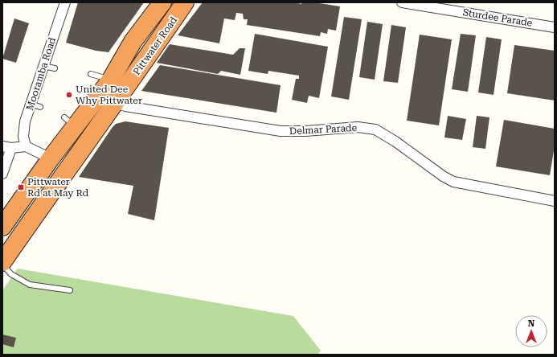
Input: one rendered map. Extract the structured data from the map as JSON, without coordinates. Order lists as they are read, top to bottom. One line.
{"streets":{"highway":["Pittwater Road"],"street":["Sturdee Parade","Mooramba Road","Delmar Parade"]},"crossings":[["Pittwater Road","Delmar Parade"]],"places":{"other":["United Dee Why Pittwater"],"transit":["Pittwater Rd at May Rd"]},"north":"top"}
